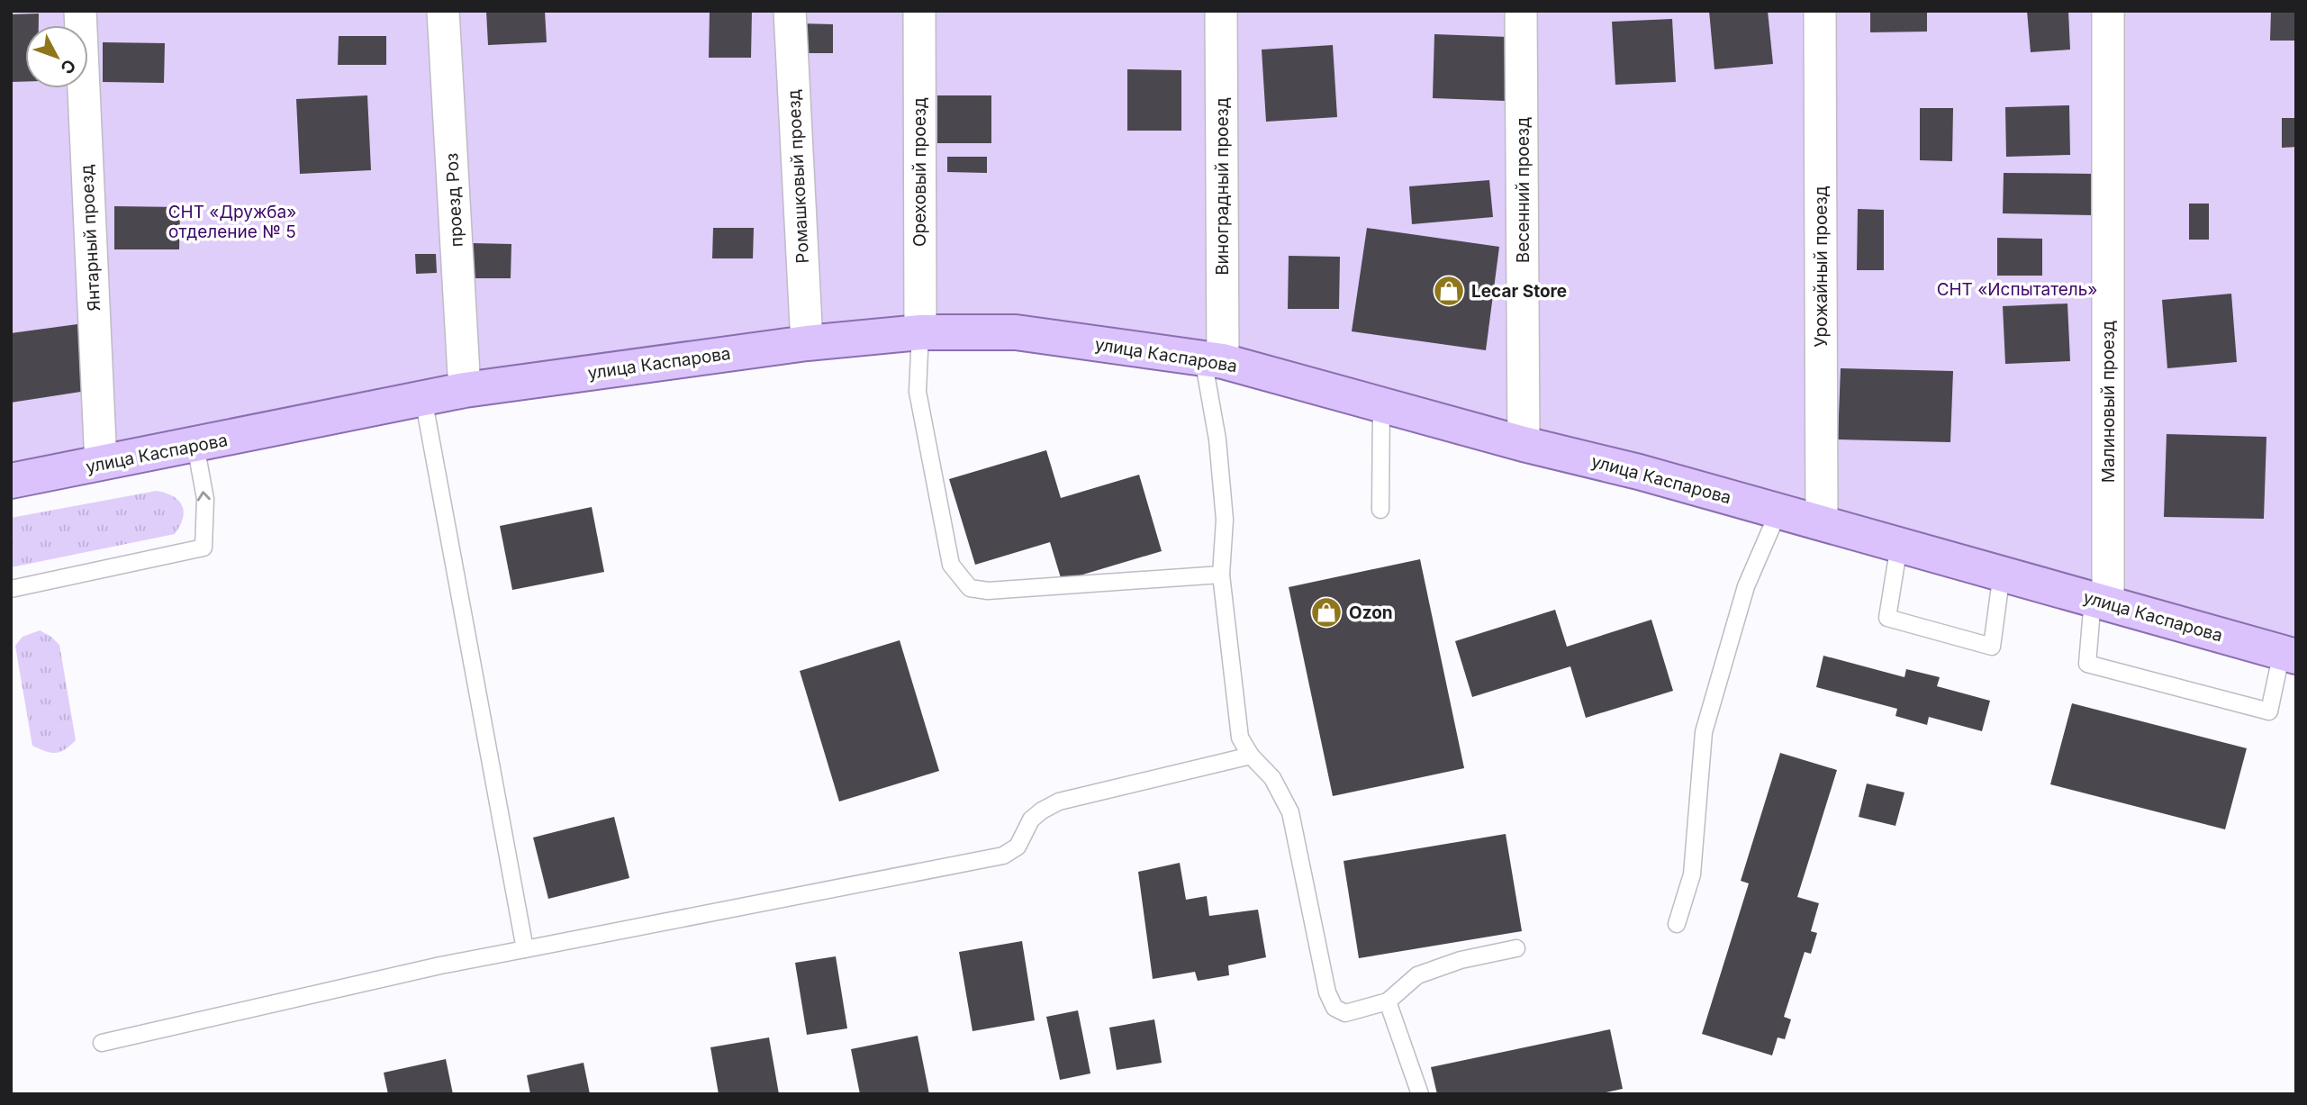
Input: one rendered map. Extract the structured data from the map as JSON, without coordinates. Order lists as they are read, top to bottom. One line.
{"streets":{"main road":["улица Каспарова"],"street":["Ореховый проезд","Ромашковый проезд","Виноградный проезд","Весенний проезд","проезд Роз","Янтарный проезд","Урожайный проезд","Малиновый проезд"]},"crossings":[["Ореховый проезд","улица Каспарова"],["Ромашковый проезд","улица Каспарова"],["Виноградный проезд","улица Каспарова"],["Весенний проезд","улица Каспарова"],["проезд Роз","улица Каспарова"],["Янтарный проезд","улица Каспарова"],["Урожайный проезд","улица Каспарова"],["улица Каспарова","Малиновый проезд"]],"parks":["СНТ «Дружба» отделение № 5","СНТ «Испытатель»"],"places":{"shop":["Lecar Store","Ozon"]},"north":"bottom right"}
